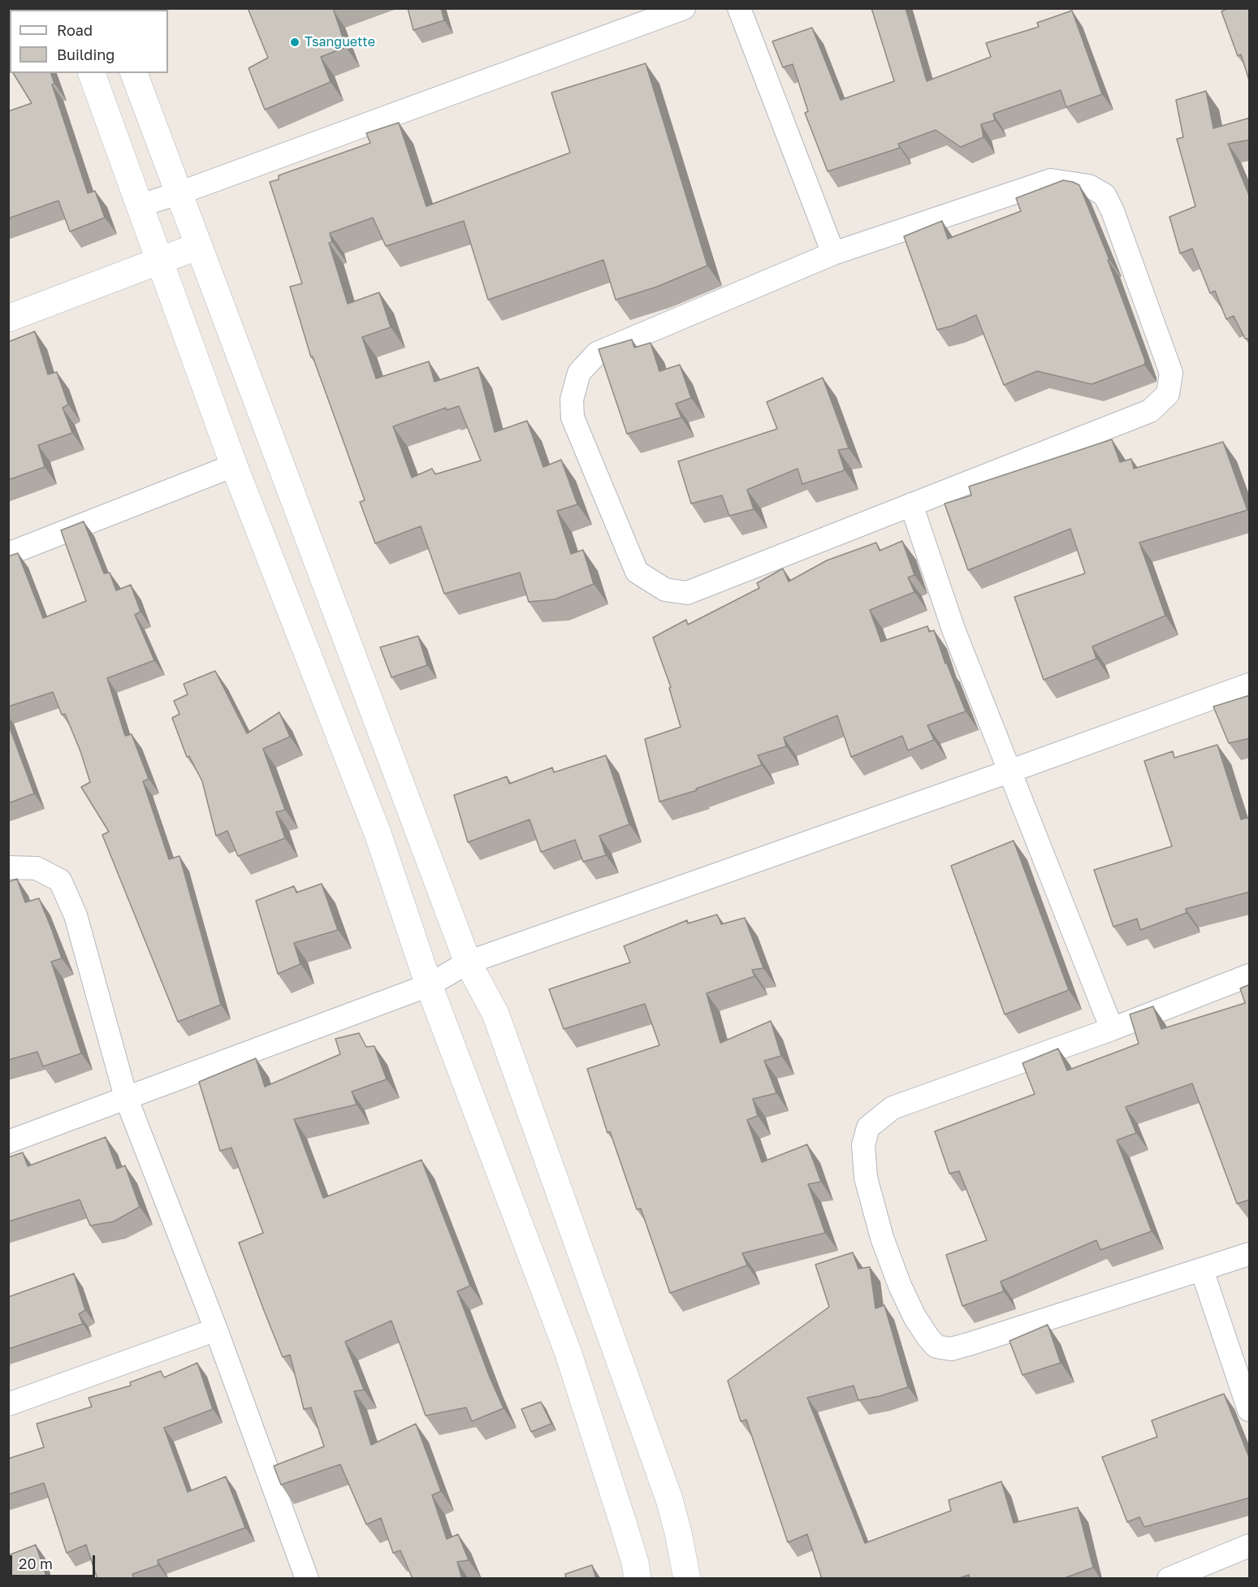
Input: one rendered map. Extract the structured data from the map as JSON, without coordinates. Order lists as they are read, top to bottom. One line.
{"places":["Tsanguette"],"legend":["Road","Building"],"scale_bar":"20 m"}
